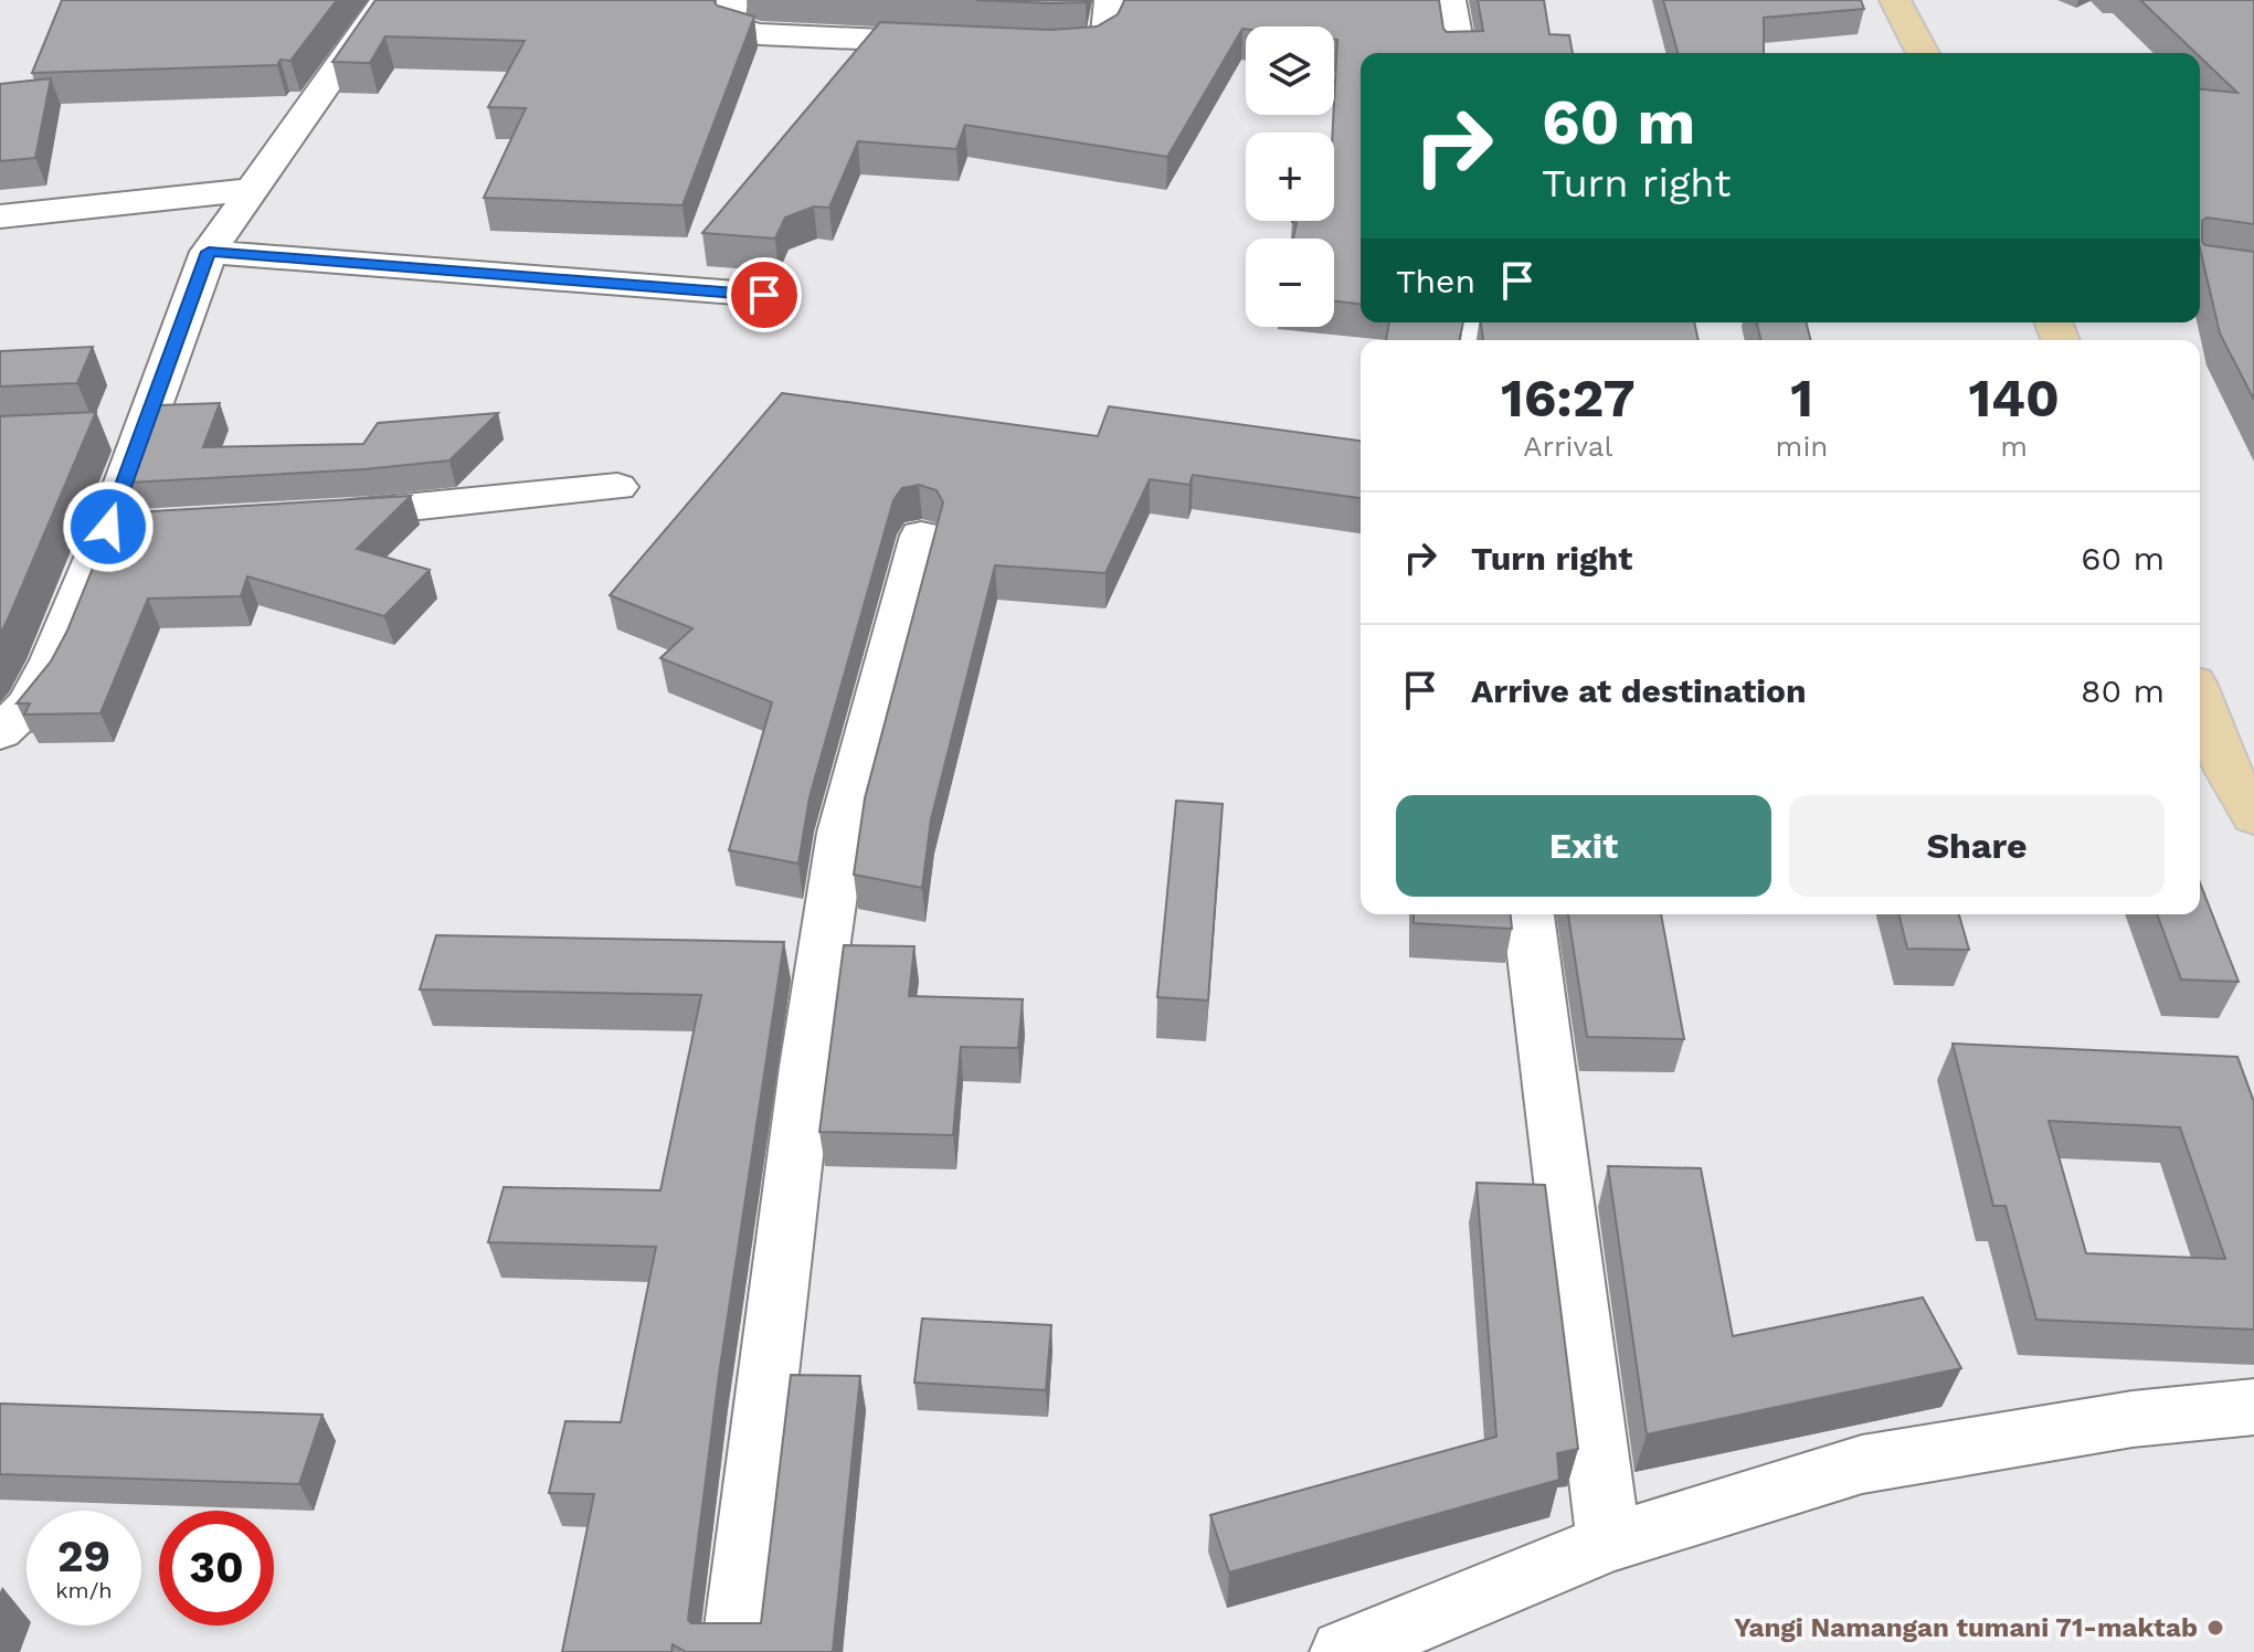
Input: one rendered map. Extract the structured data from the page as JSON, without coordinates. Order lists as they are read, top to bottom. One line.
{"places":["Yangi Namangan tumani 71-maktab"],"page":{"map_buttons":["+","−"],"turn":["60 m","Turn right"],"then":"Then","eta":["16:27","Arrival","1","min","140","m"],"list":[{"name":"Turn right","value":"60 m"},{"name":"Arrive at destination","value":"80 m"}],"buttons":["Exit","Share"],"speed":"29 km/h","limit":"30"}}
